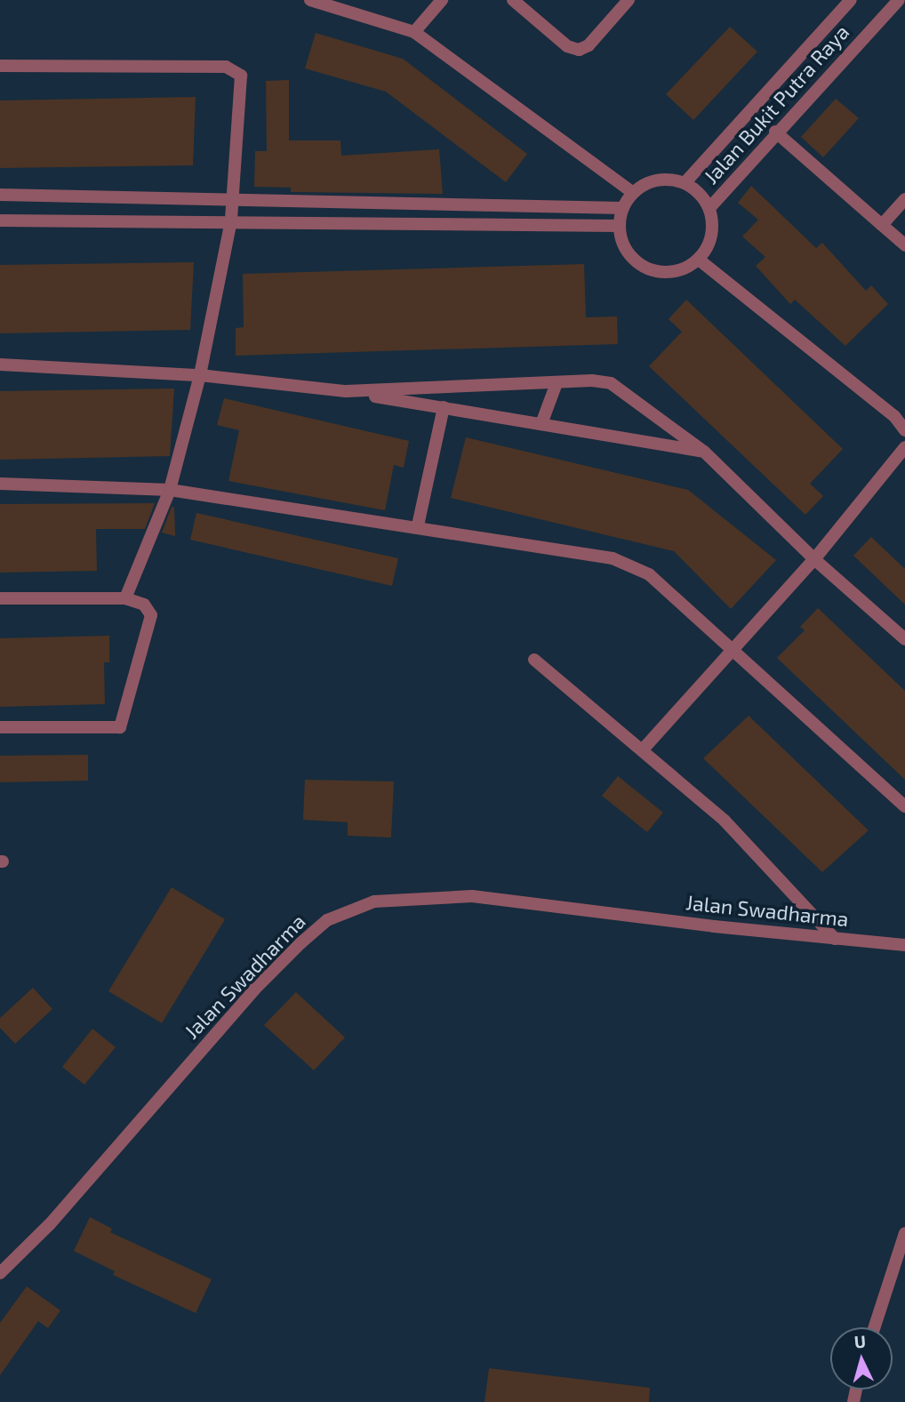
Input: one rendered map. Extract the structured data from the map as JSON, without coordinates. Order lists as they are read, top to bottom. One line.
{"streets":{"street":["Jalan Bukit Putra Raya","Jalan Swadharma"]},"north":"top"}
